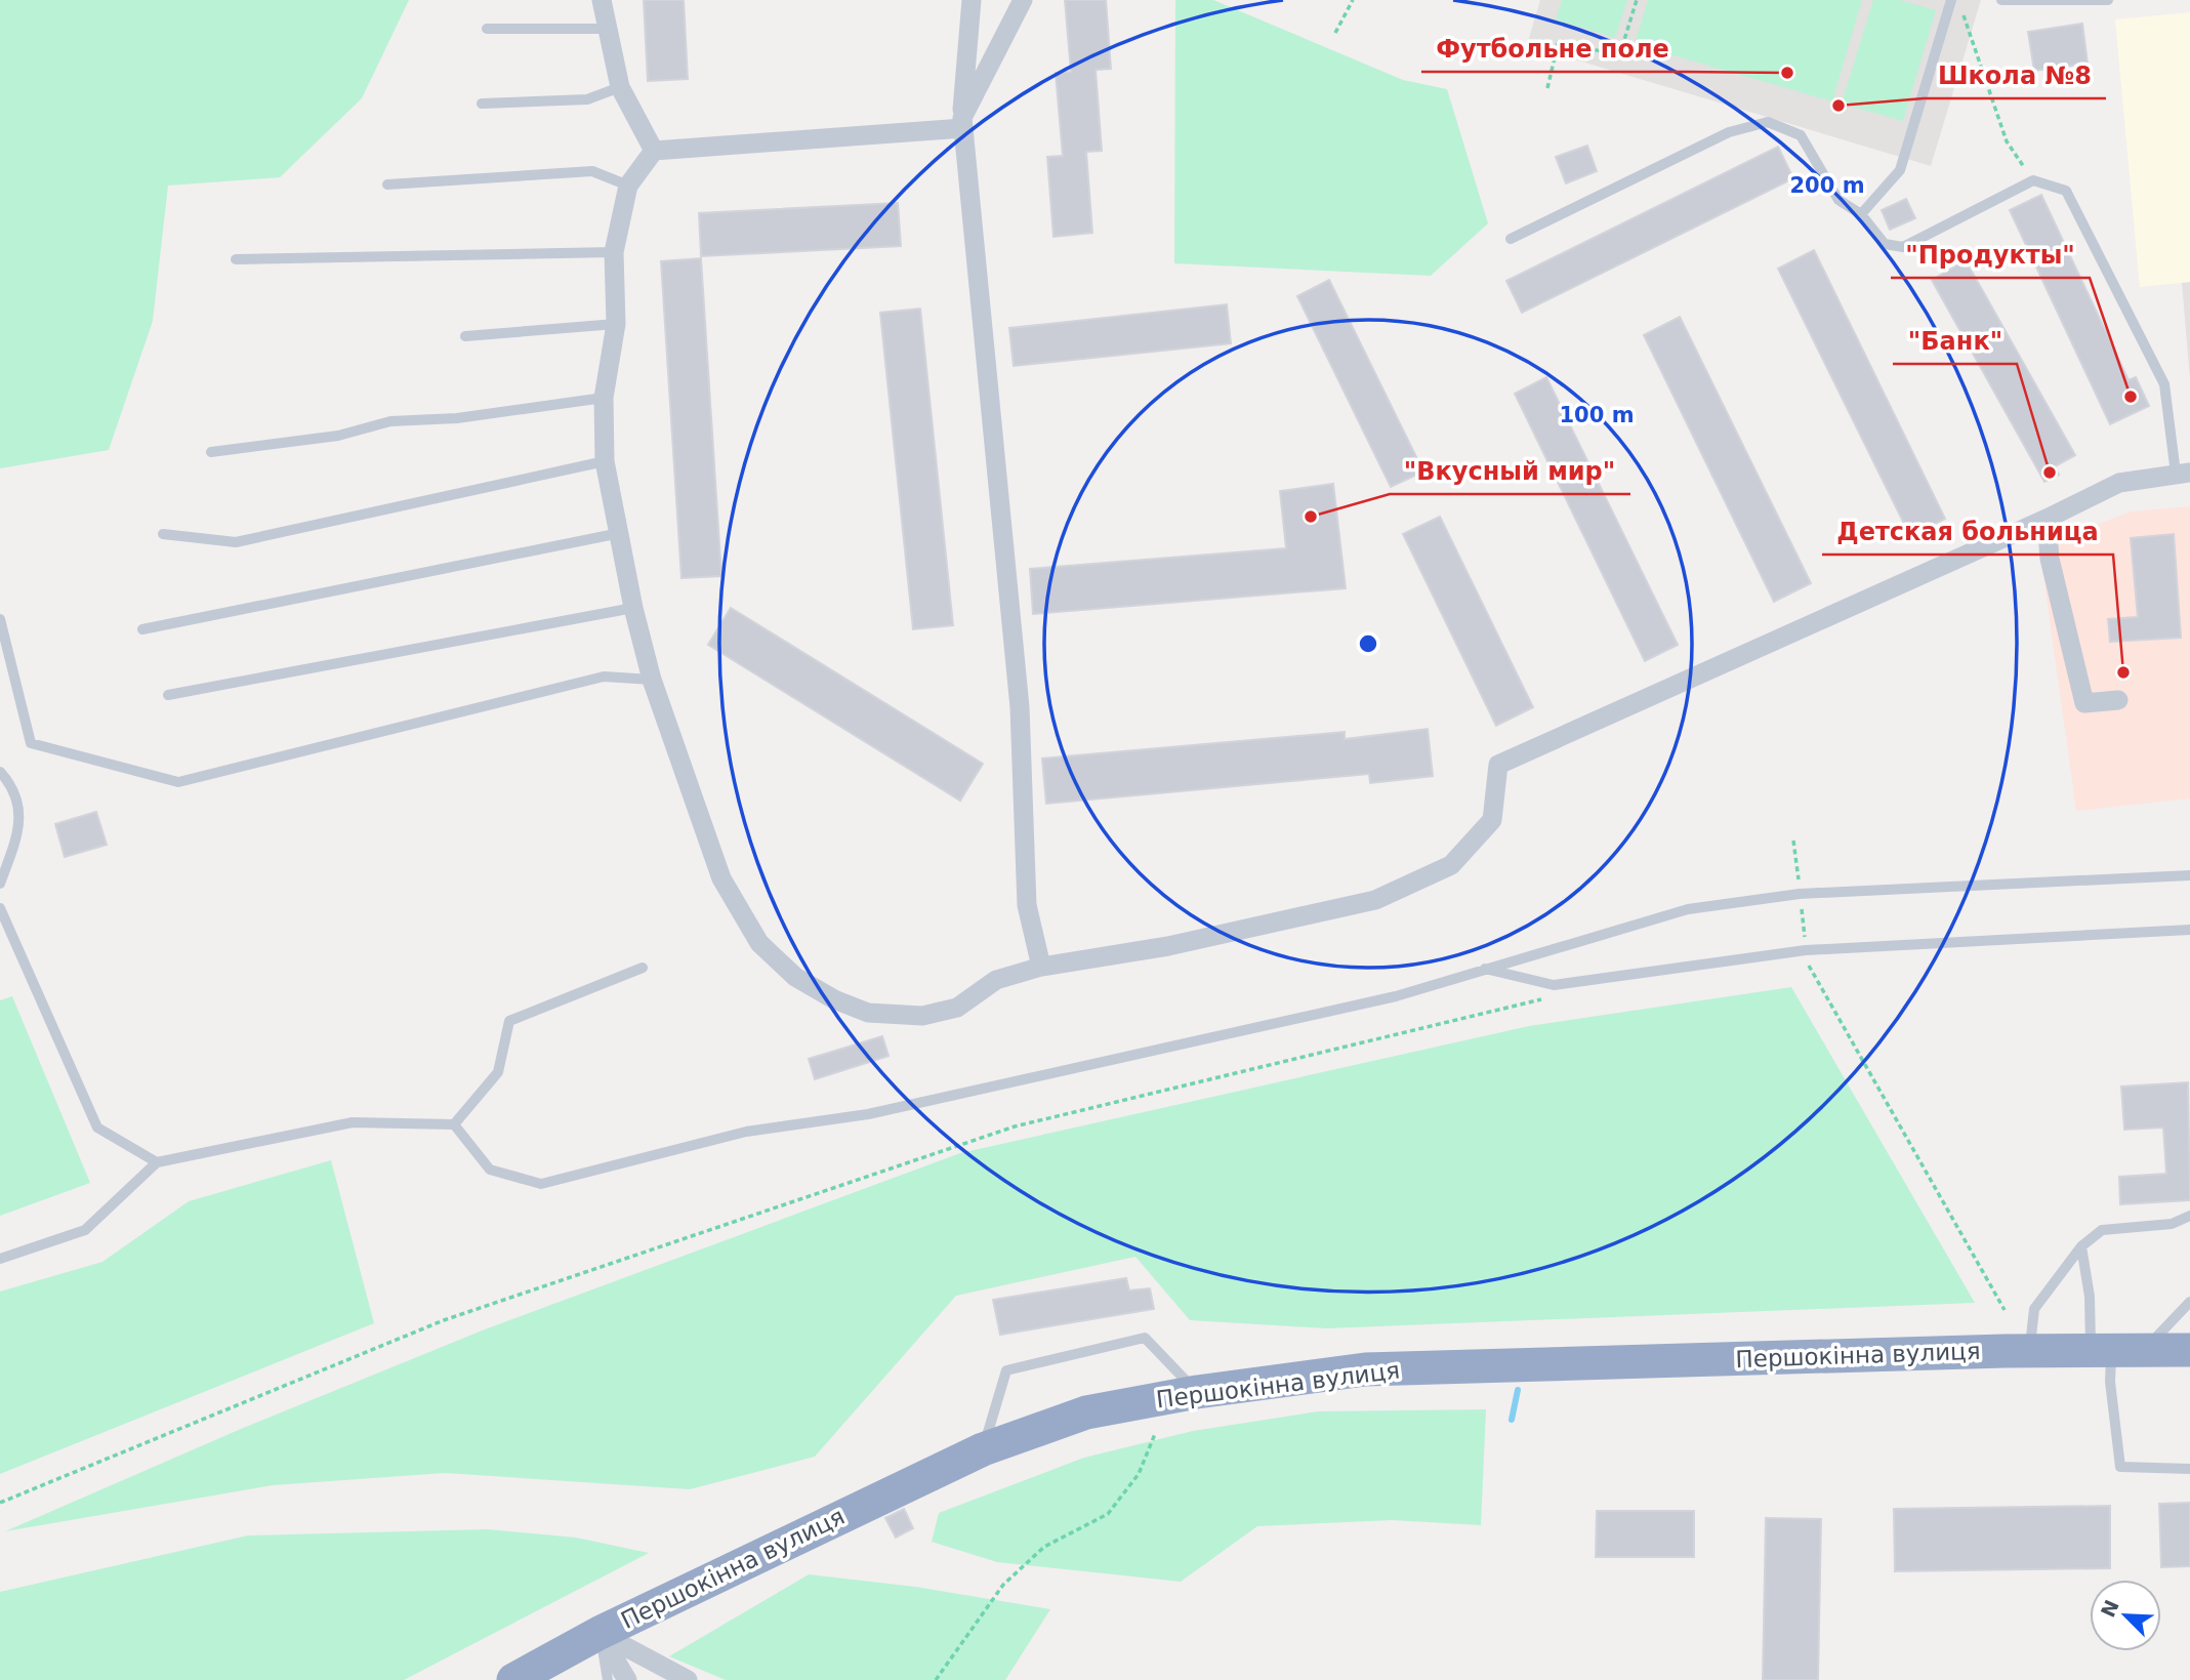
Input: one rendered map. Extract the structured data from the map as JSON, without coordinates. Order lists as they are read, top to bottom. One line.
{"streets":{"highway":["Першокінна вулиця"]},"places":["Футбольне поле","Школа №8","\"Продукты\"","\"Банк\"","\"Вкусный мир\"","Детская больница"],"north":"top left","rings":["200 m","100 m"]}
